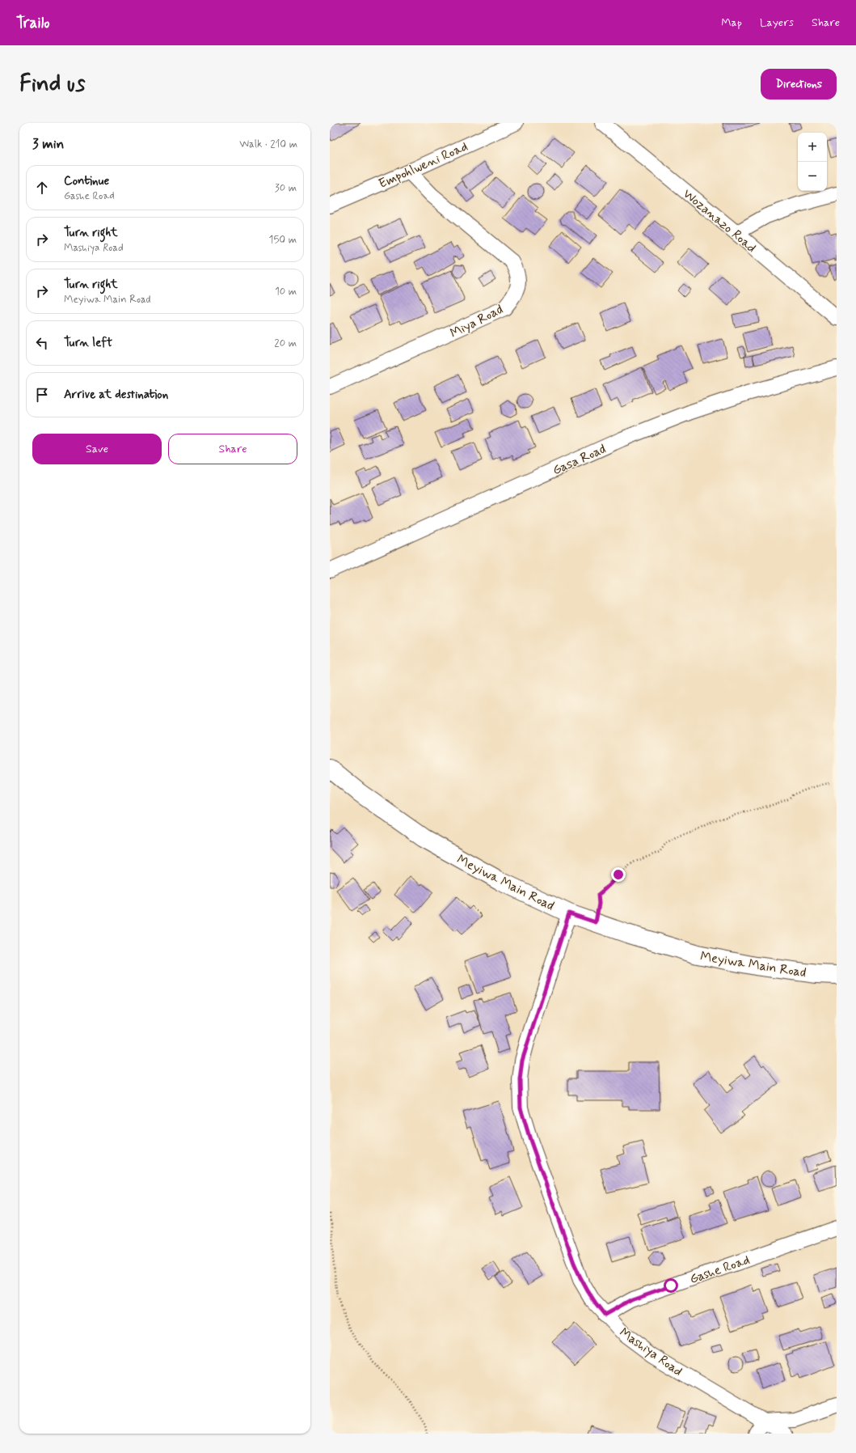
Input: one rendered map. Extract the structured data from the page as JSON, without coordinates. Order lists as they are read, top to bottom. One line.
{"streets":{"street":["Empohlweni Road","Wozanazo Road","Miya Road","Gasa Road","Meyiwa Main Road","Gashe Road","Mashiya Road"]},"crossings":[["Empohlweni Road","Miya Road"],["Meyiwa Main Road","Mashiya Road"],["Gashe Road","Mashiya Road"]],"page":{"header":"Trailo","nav":["Map","Layers","Share"],"buttons":["Directions",["Save","Share"]],"title":"Find us","heading":["3 min","Walk · 210 m"],"map_buttons":["+","−"],"list":[["Continue","Gashe Road","30 m"],["Turn right","Mashiya Road","150 m"],["Turn right","Meyiwa Main Road","10 m"],["Turn left","20 m"],"Arrive at destination"]}}
